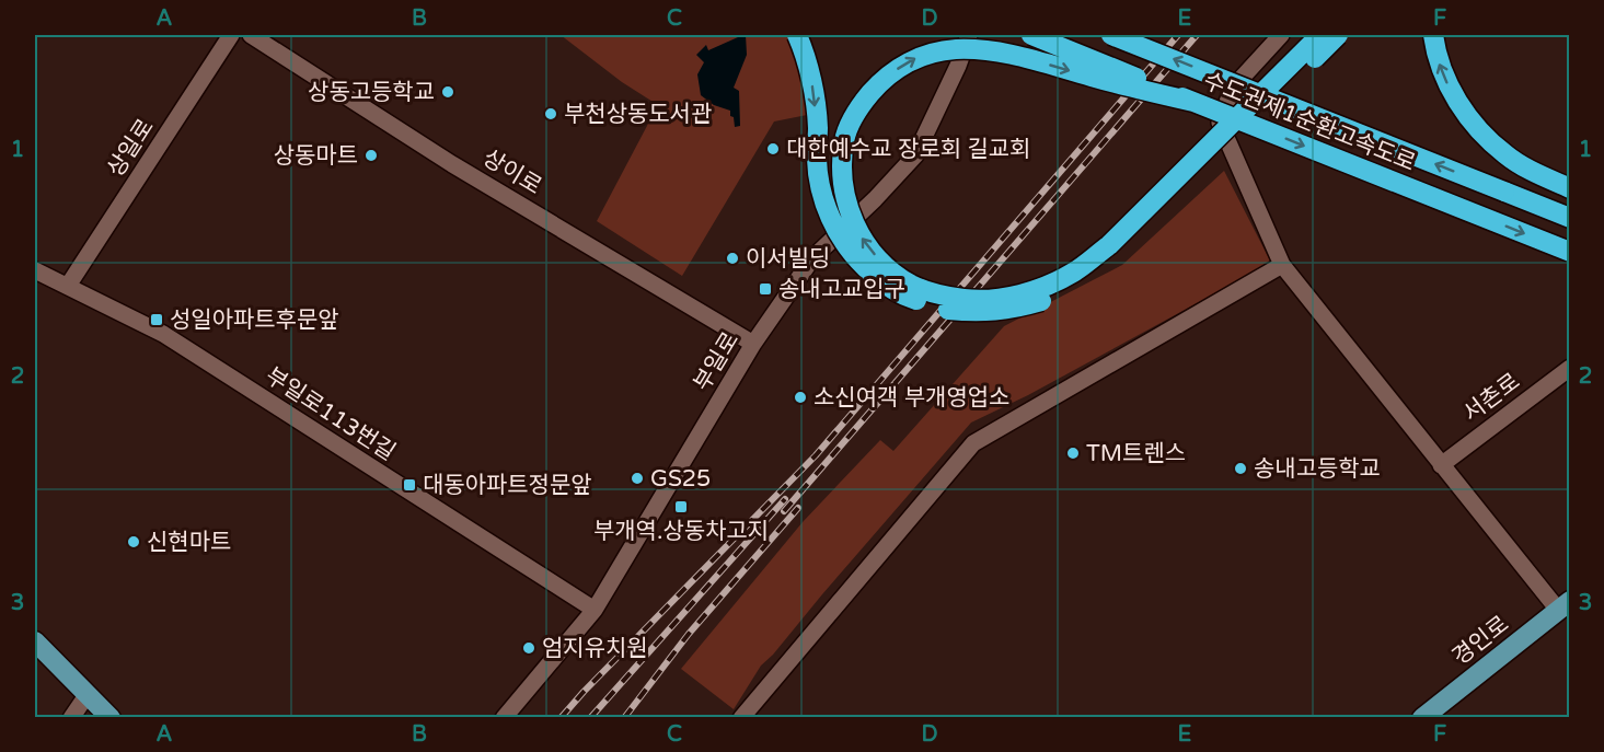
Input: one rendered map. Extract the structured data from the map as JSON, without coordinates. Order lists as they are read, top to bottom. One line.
{"streets":{"highway":["수도권제1순환고속도로"],"main road":["경인로"],"street":["상일로","상이로","부일로","서촌로","부일로113번길"]},"crossings":[["상일로","부일로113번길"],["상이로","부일로"],["부일로","부일로113번길"]],"places":{"other":["상동고등학교","부천상동도서관","대한예수교 장로회 길교회","상동마트","이서빌딩","소신여객 부개영업소","TM트렌스","송내고등학교","GS25","신현마트","엄지유치원"],"transit":["송내고교입구","성일아파트후문앞","대동아파트정문앞","부개역.상동차고지"]},"grid":{"columns":["A","B","C","D","E","F"],"rows":["1","2","3"]}}
